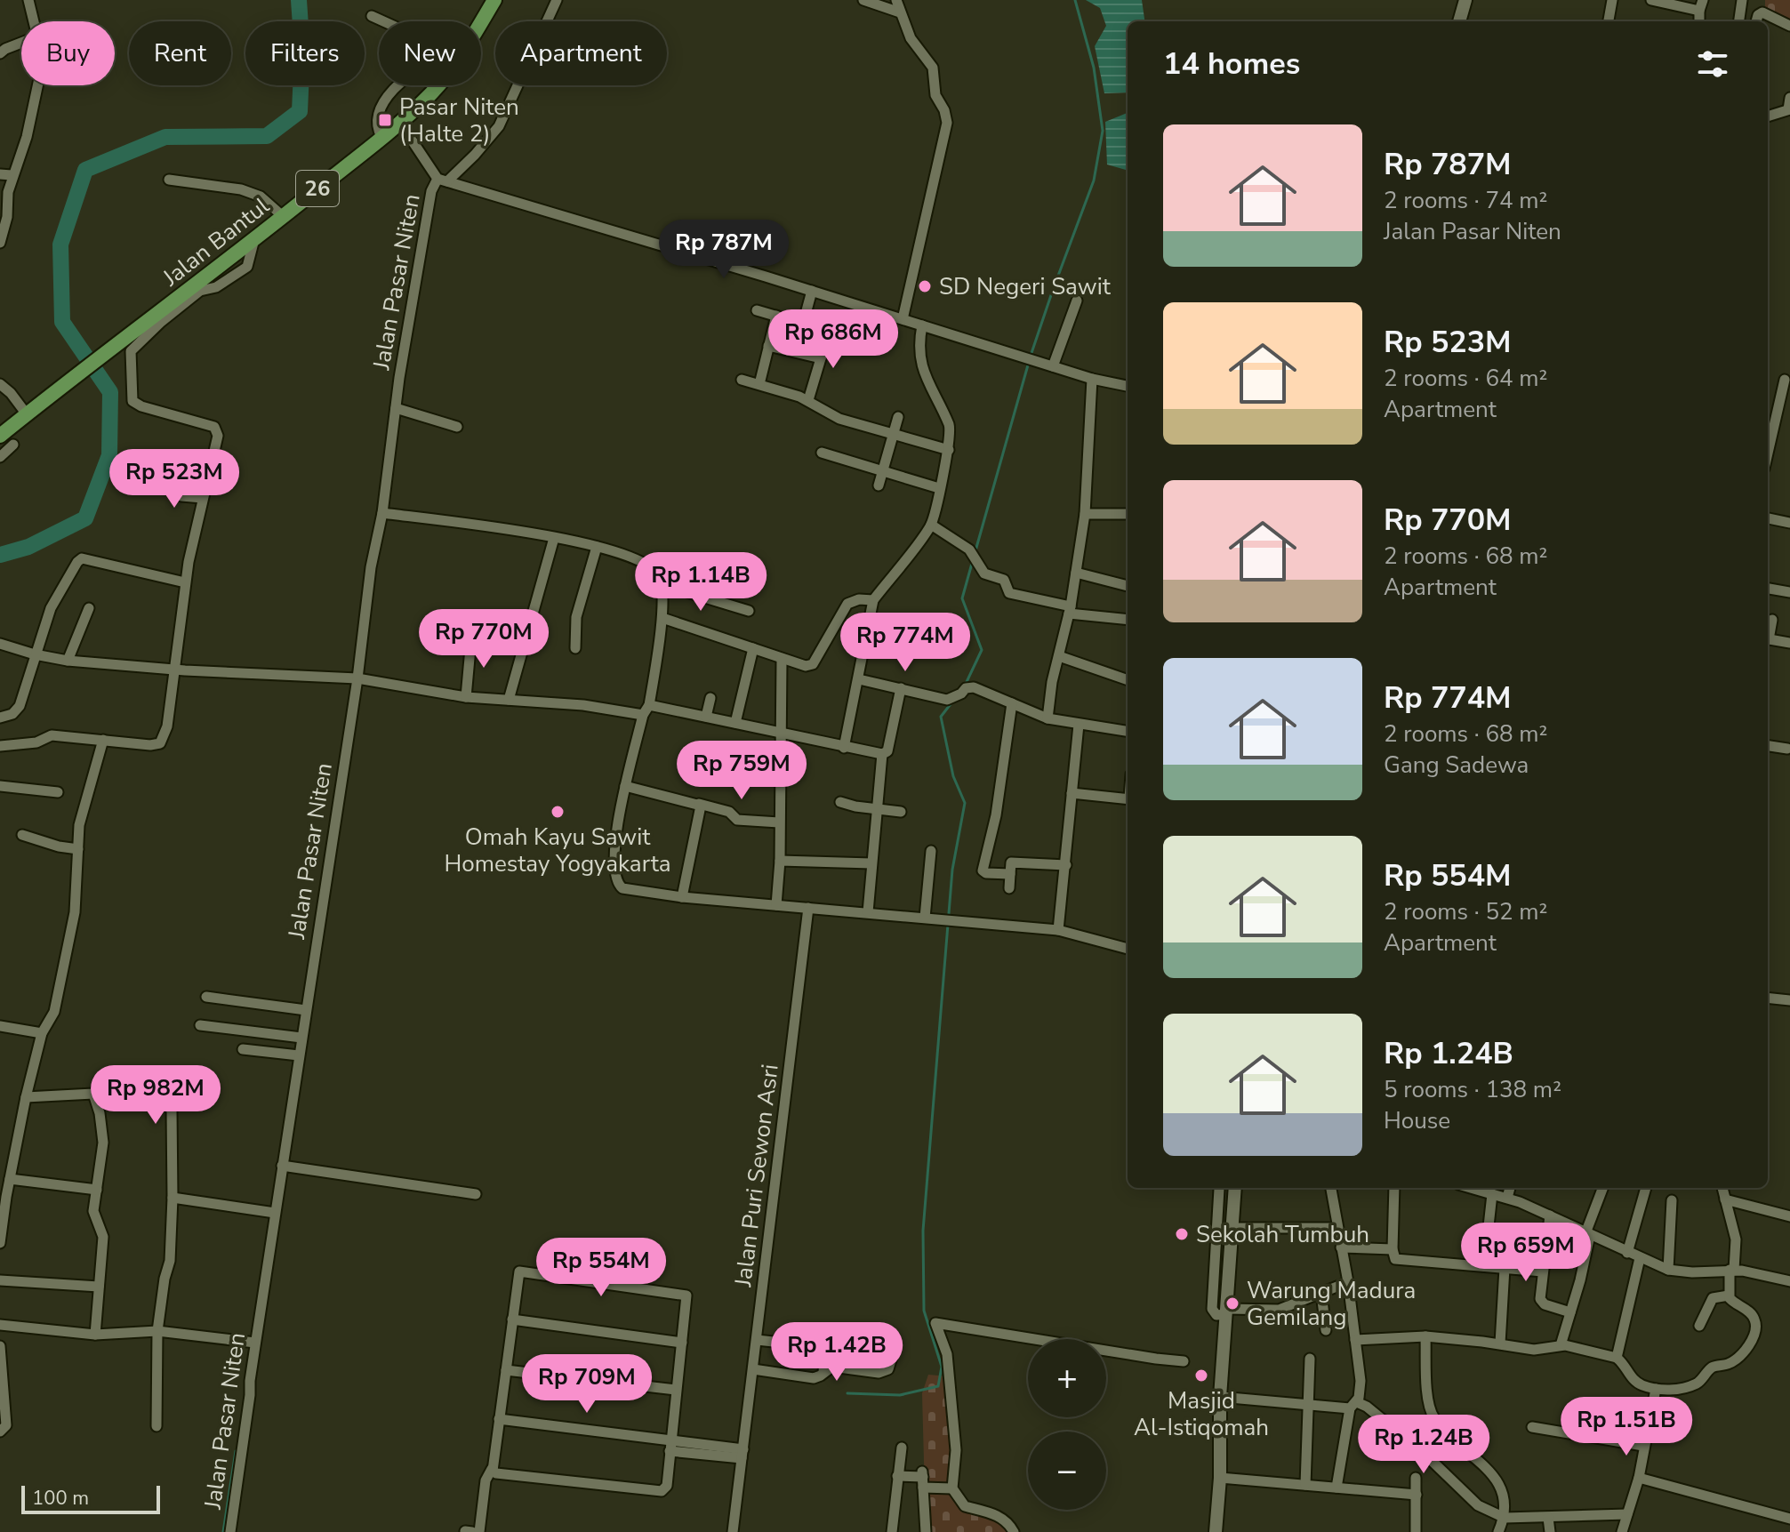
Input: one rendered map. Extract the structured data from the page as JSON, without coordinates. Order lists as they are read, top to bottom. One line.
{"streets":{"main road":["26","Jalan Bantul"],"street":["Jalan Pasar Niten","Jalan Puri Sewon Asri"]},"crossings":[["Jalan Bantul","Jalan Pasar Niten"]],"places":{"transit":["Pasar Niten (Halte 2)"],"other":["SD Negeri Sawit","Omah Kayu Sawit Homestay Yogyakarta","Sekolah Tumbuh","Warung Madura Gemilang","Masjid Al-Istiqomah"]},"scale_bar":"100 m","page":{"chip":["Buy","Rent","Filters","New","Apartment"],"heading":"14 homes","list":[{"name":"Rp 787M","note":"2 rooms · 74 m² · Jalan Pasar Niten"},{"name":"Rp 523M","note":"2 rooms · 64 m² · Apartment"},{"name":"Rp 770M","note":"2 rooms · 68 m² · Apartment"},{"name":"Rp 774M","note":"2 rooms · 68 m² · Gang Sadewa"},{"name":"Rp 554M","note":"2 rooms · 52 m² · Apartment"},{"name":"Rp 1.24B","note":"5 rooms · 138 m² · House"}],"price":["Rp 787M","Rp 686M","Rp 523M","Rp 1.14B","Rp 770M","Rp 774M","Rp 759M","Rp 982M","Rp 659M","Rp 554M","Rp 1.42B","Rp 709M","Rp 1.51B","Rp 1.24B"],"map_buttons":["+","−"],"scale":"100 m"}}
